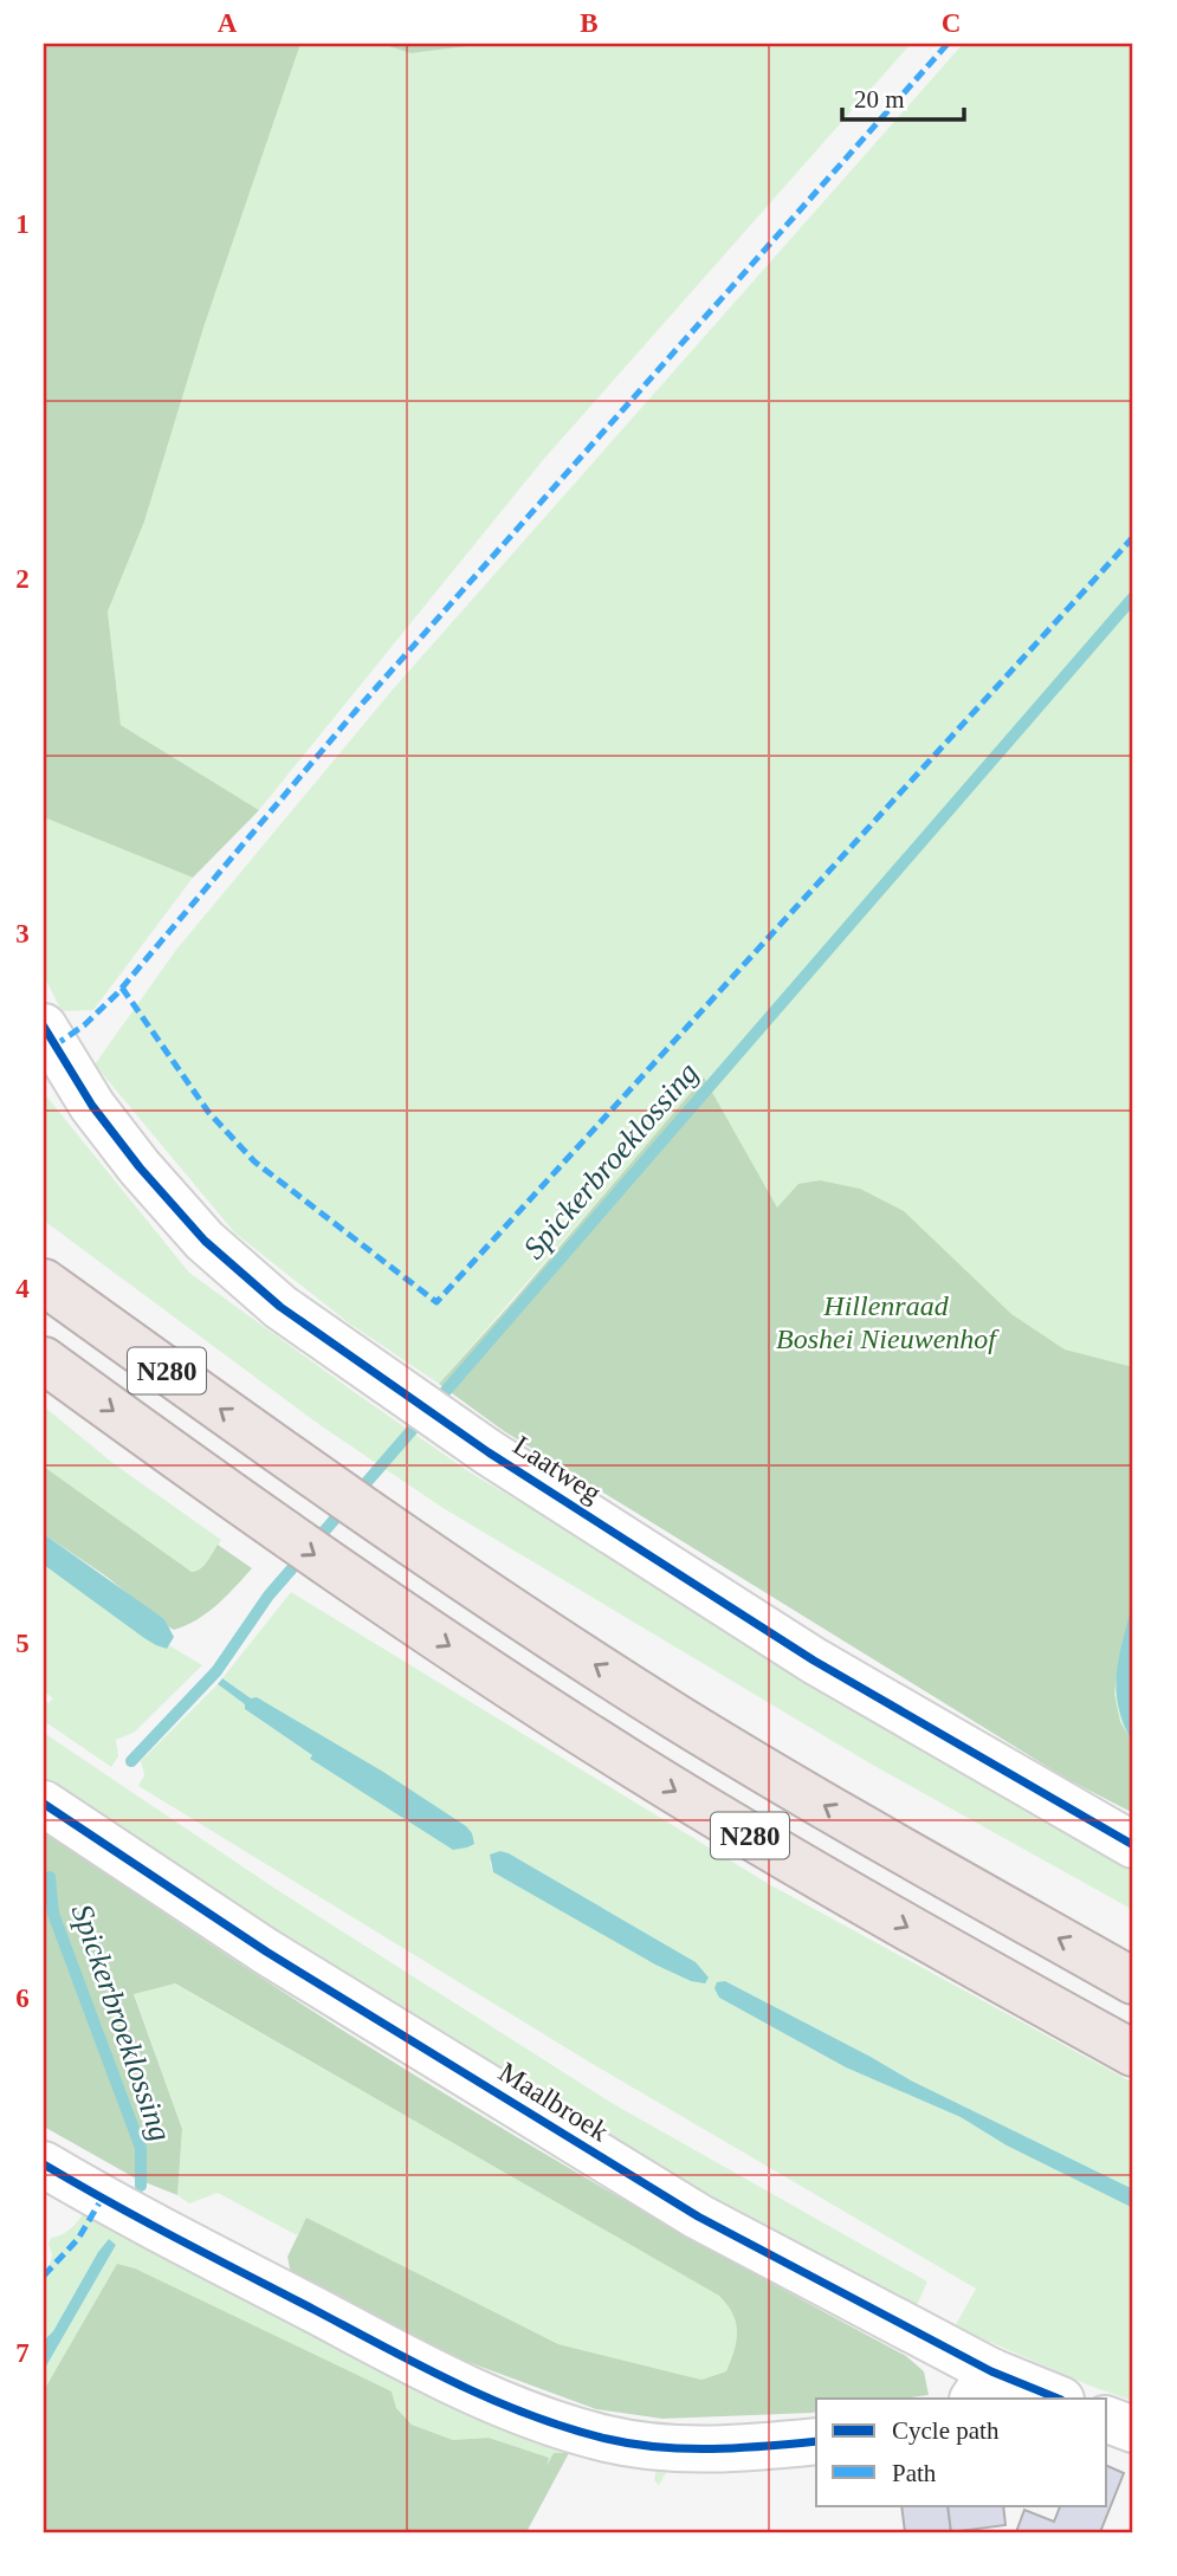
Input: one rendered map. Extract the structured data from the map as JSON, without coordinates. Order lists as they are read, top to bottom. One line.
{"streets":{"highway":["N280"],"street":["Laatweg","Maalbroek"]},"water":["Spickerbroeklossing"],"parks":["Hillenraad Boshei Nieuwenhof"],"legend":["Cycle path","Path"],"scale_bar":"20 m","grid":{"columns":["A","B","C"],"rows":["1","2","3","4","5","6","7"]}}
